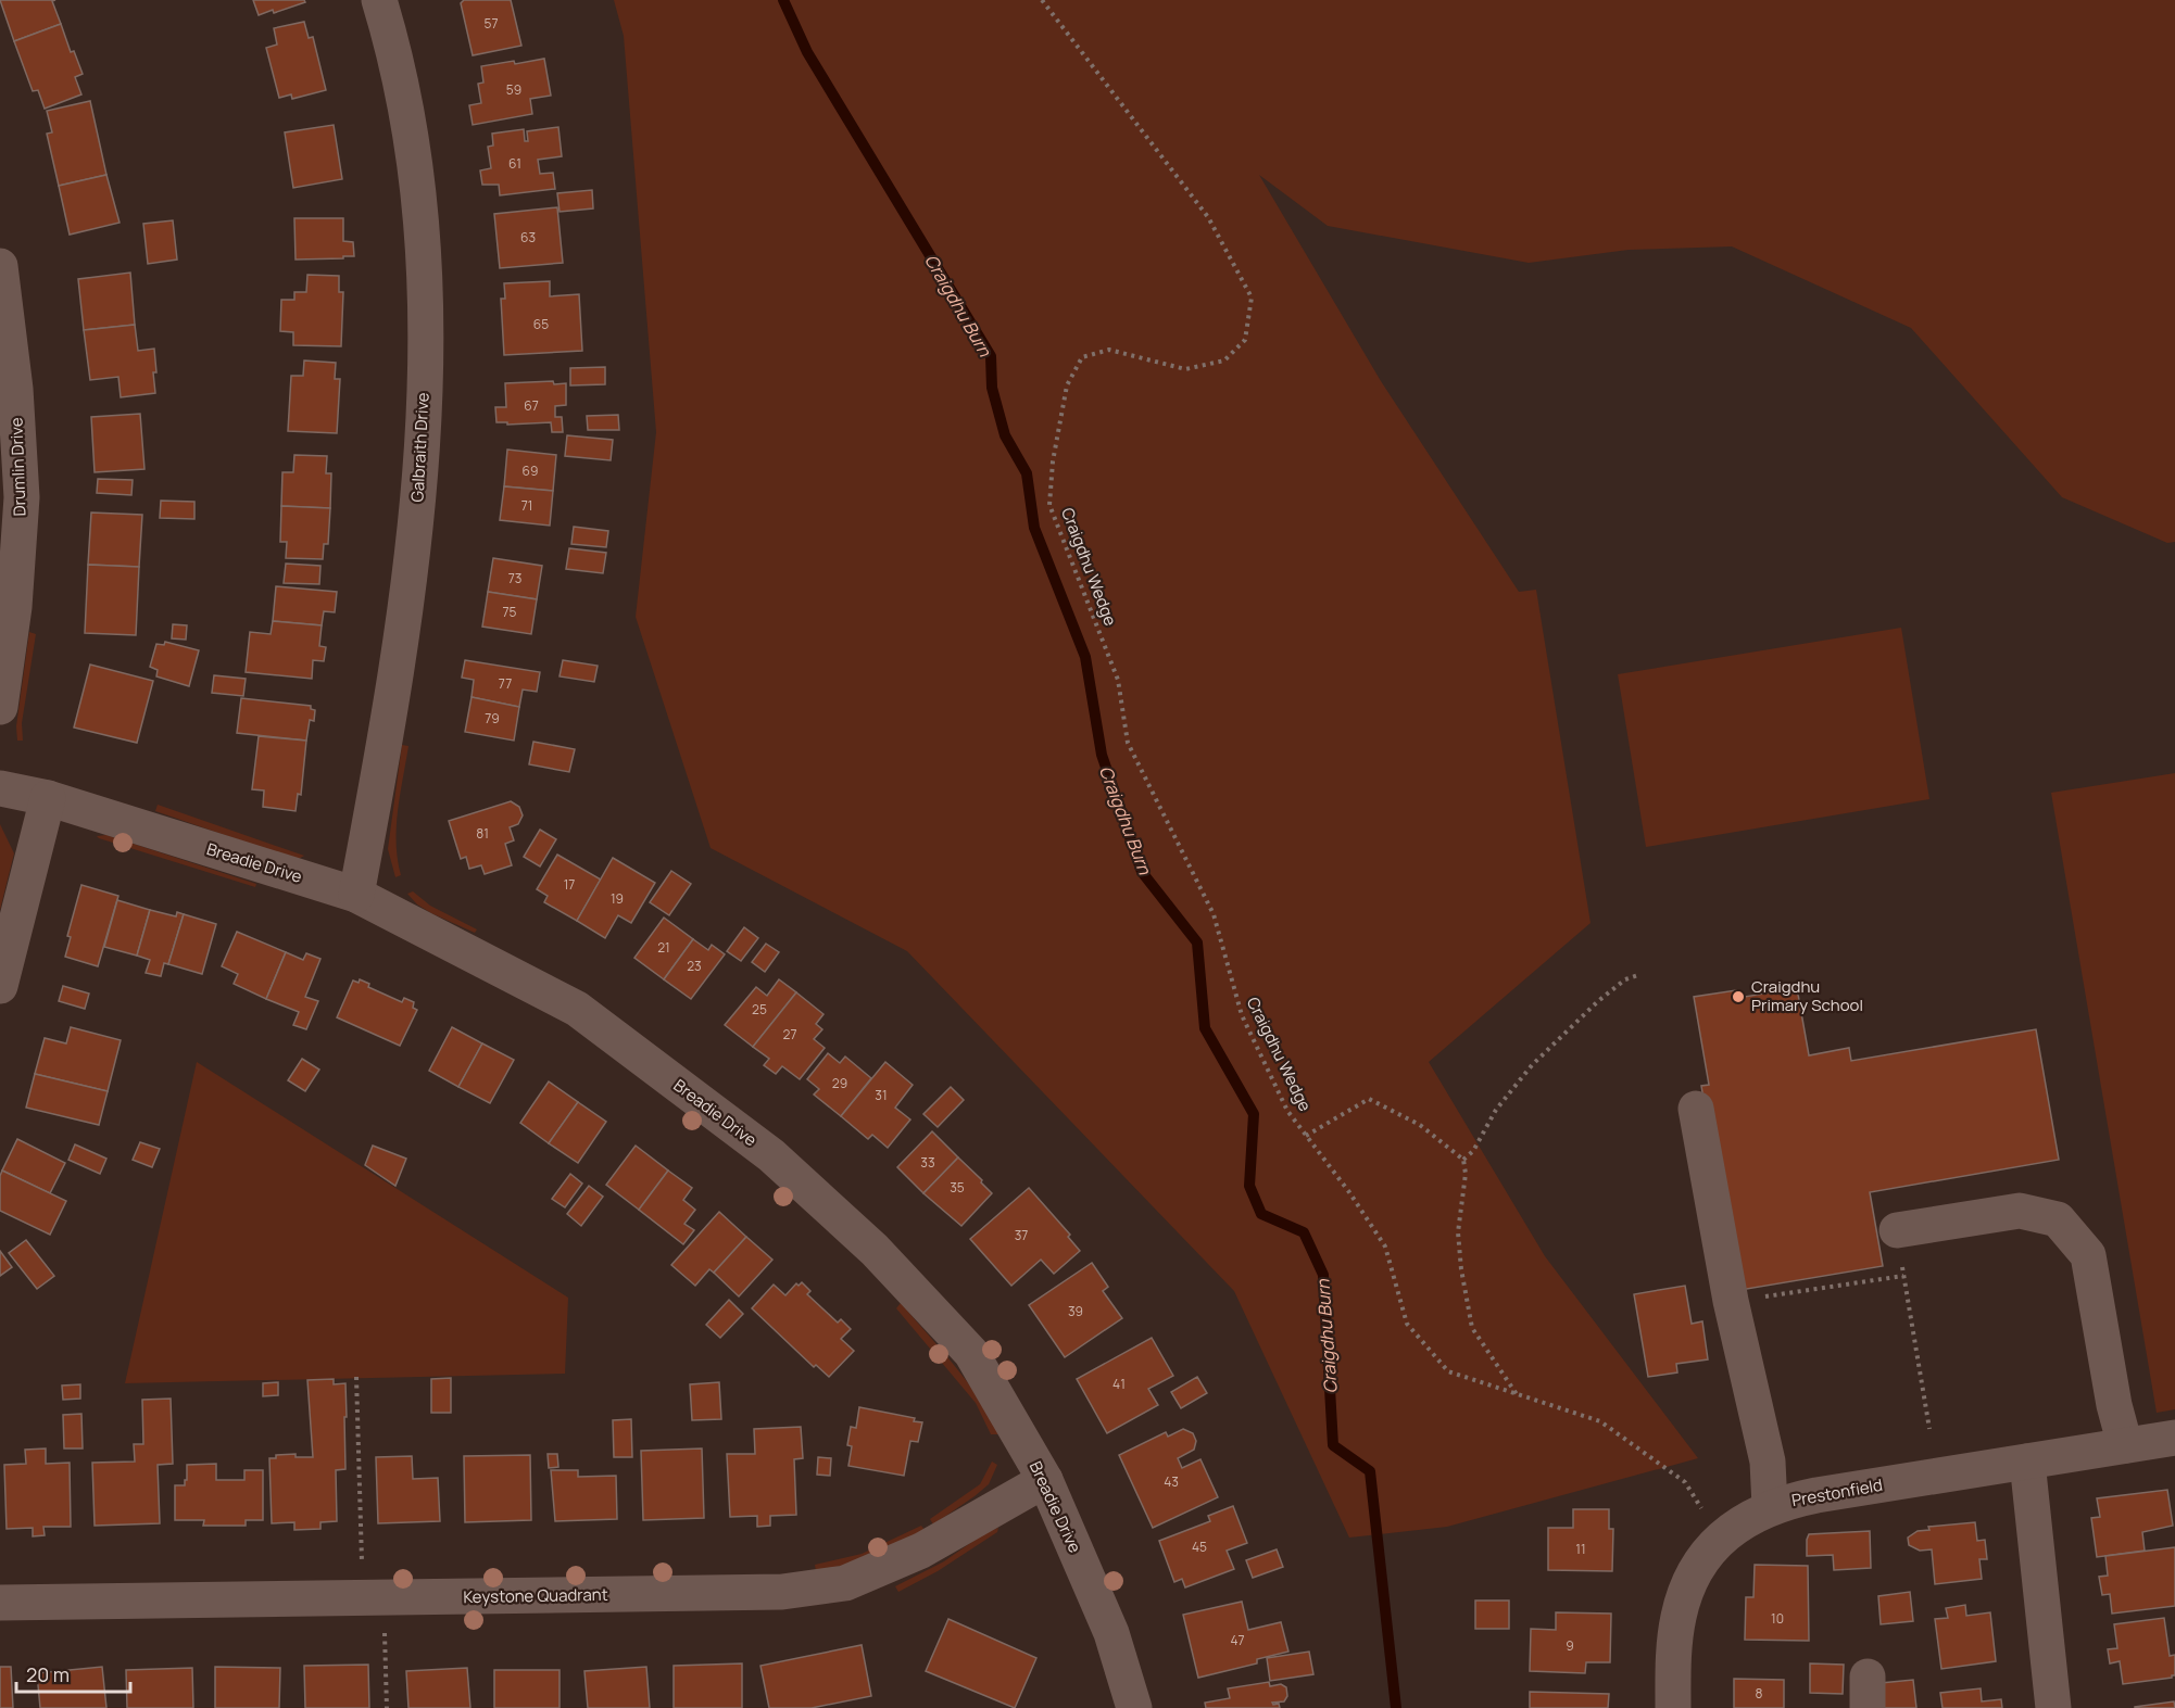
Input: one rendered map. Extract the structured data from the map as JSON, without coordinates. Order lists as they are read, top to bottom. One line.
{"streets":{"street":["Galbraith Drive","Drumlin Drive","Breadie Drive","Prestonfield","Keystone Quadrant"],"path":["Craigdhu Wedge"]},"crossings":[["Galbraith Drive","Breadie Drive"],["Craigdhu Wedge","Prestonfield"],["Breadie Drive","Keystone Quadrant"]],"water":["Craigdhu Burn"],"places":["Craigdhu Primary School"],"house_numbers":["57","59","61","63","65","67","69","71","73","75","77","79","81","17","19","21","23","25","27","29","31","33","35","37","39","41","43","45","11","10","47","9","8"],"scale_bar":"20 m"}
